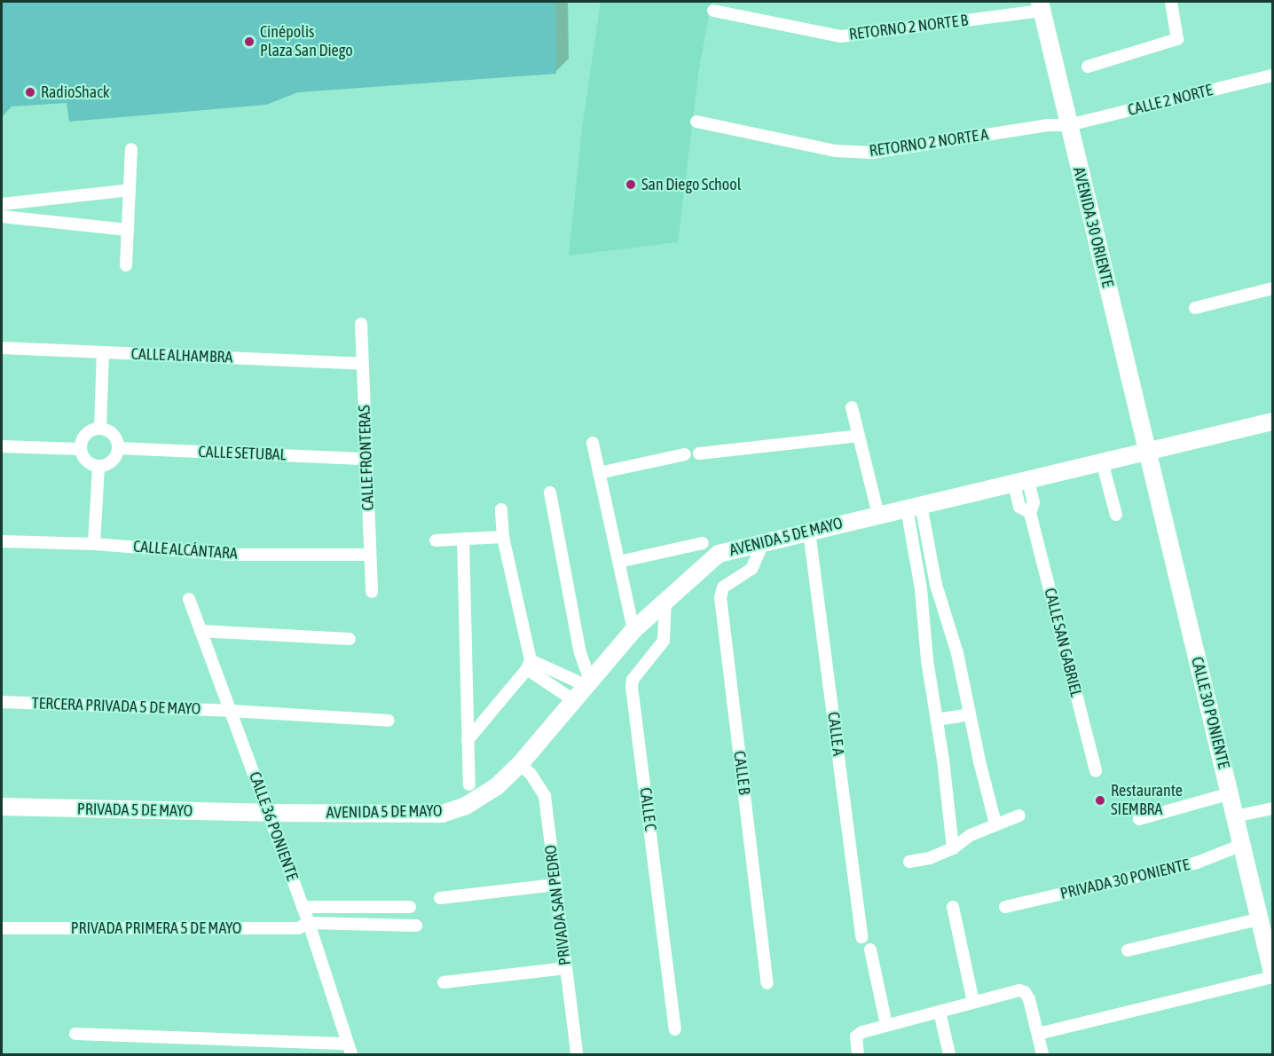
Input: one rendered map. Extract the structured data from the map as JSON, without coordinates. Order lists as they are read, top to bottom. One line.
{"streets":{"street":["RETORNO 2 NORTE B","CALLE 2 NORTE","RETORNO 2 NORTE A","AVENIDA 30 ORIENTE","CALLE ALHAMBRA","CALLE SETUBAL","CALLE FRONTERAS","AVENIDA 5 DE MAYO","CALLE ALCÁNTARA","CALLE SAN GABRIEL","TERCERA PRIVADA 5 DE MAYO","CALLE 30 PONIENTE","CALLE A","CALLE B","CALLE C","PRIVADA 5 DE MAYO","CALLE 36 PONIENTE","PRIVADA 30 PONIENTE","PRIVADA SAN PEDRO","PRIVADA PRIMERA 5 DE MAYO"]},"crossings":[["RETORNO 2 NORTE B","AVENIDA 30 ORIENTE"],["CALLE 2 NORTE","RETORNO 2 NORTE A"],["CALLE 2 NORTE","AVENIDA 30 ORIENTE"],["RETORNO 2 NORTE A","AVENIDA 30 ORIENTE"],["AVENIDA 30 ORIENTE","AVENIDA 5 DE MAYO"],["AVENIDA 30 ORIENTE","CALLE 30 PONIENTE"],["CALLE ALHAMBRA","CALLE FRONTERAS"],["CALLE SETUBAL","CALLE FRONTERAS"],["CALLE FRONTERAS","CALLE ALCÁNTARA"],["AVENIDA 5 DE MAYO","CALLE SAN GABRIEL"],["AVENIDA 5 DE MAYO","CALLE 30 PONIENTE"],["AVENIDA 5 DE MAYO","CALLE A"],["AVENIDA 5 DE MAYO","CALLE B"],["AVENIDA 5 DE MAYO","CALLE C"],["AVENIDA 5 DE MAYO","PRIVADA 5 DE MAYO"],["AVENIDA 5 DE MAYO","CALLE 36 PONIENTE"],["AVENIDA 5 DE MAYO","PRIVADA SAN PEDRO"],["TERCERA PRIVADA 5 DE MAYO","CALLE 36 PONIENTE"],["CALLE 30 PONIENTE","PRIVADA 30 PONIENTE"],["PRIVADA 5 DE MAYO","CALLE 36 PONIENTE"],["CALLE 36 PONIENTE","PRIVADA PRIMERA 5 DE MAYO"]],"places":["Cinépolis Plaza San Diego","RadioShack","San Diego School","Restaurante SIEMBRA"]}
